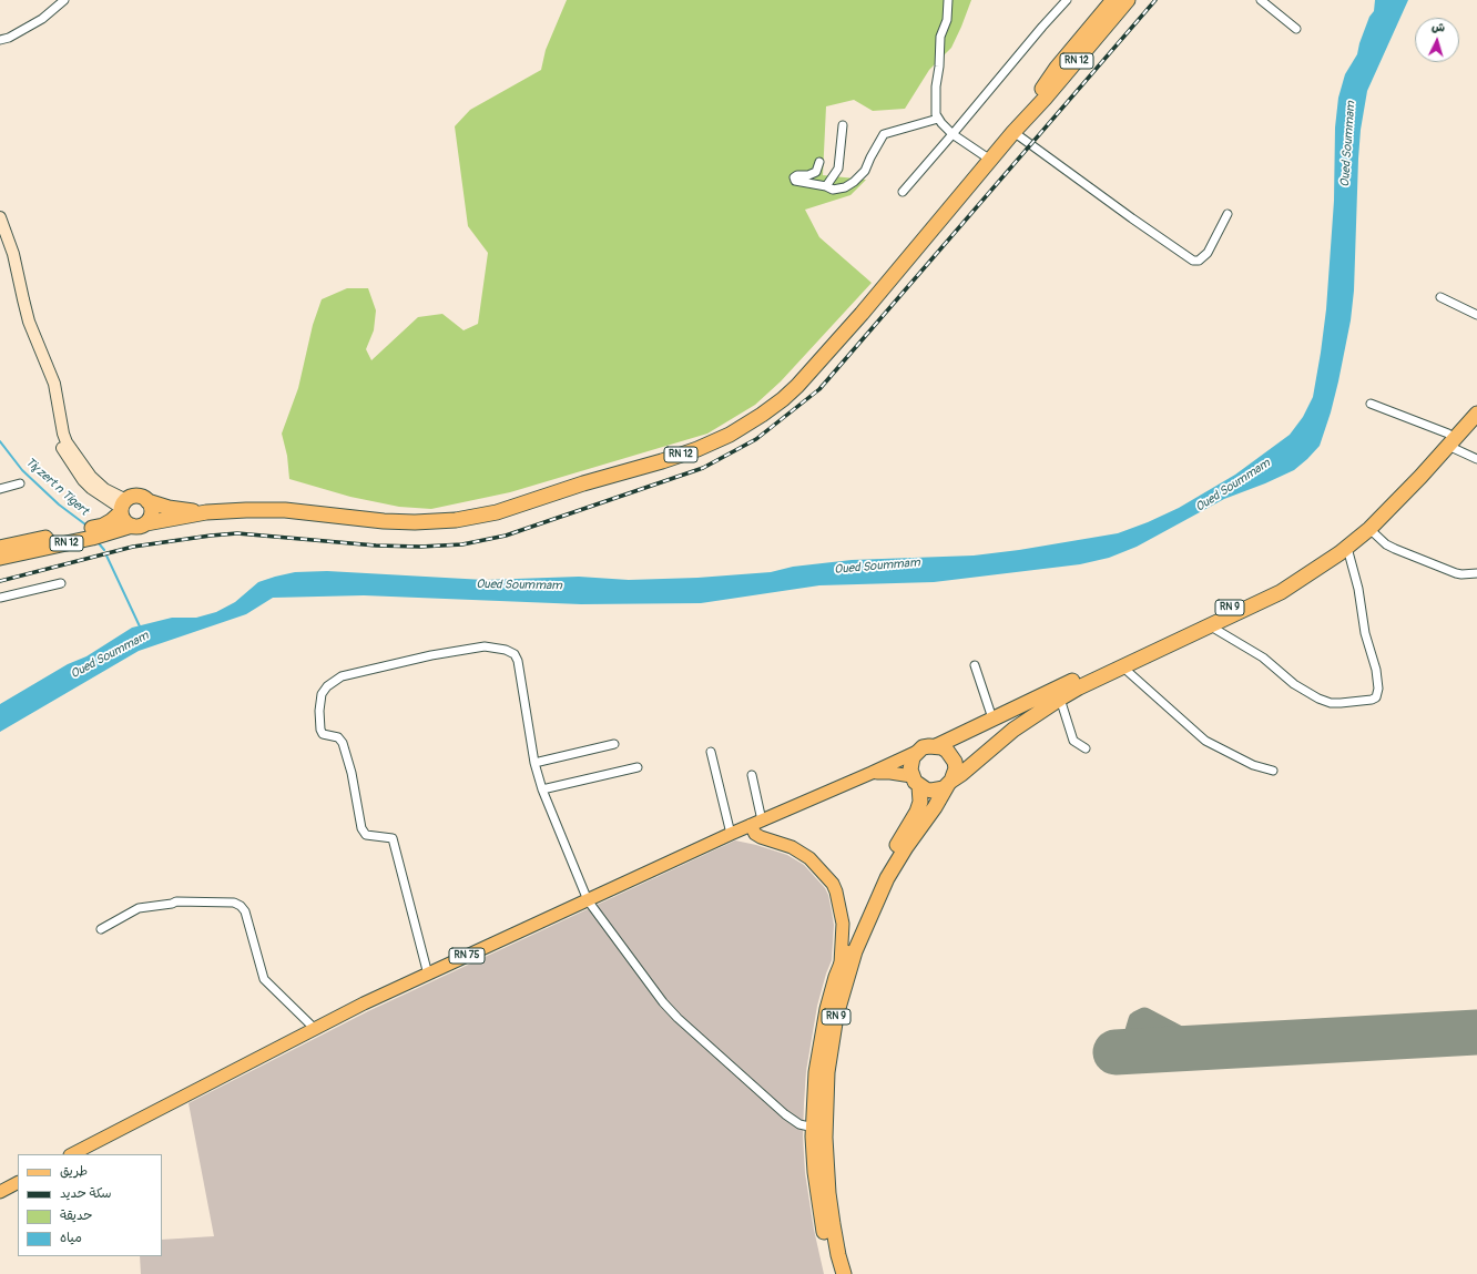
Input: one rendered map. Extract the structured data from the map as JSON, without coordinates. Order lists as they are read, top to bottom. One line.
{"streets":{"highway":["RN 12","RN 9"],"main road":["RN 75"]},"crossings":[["RN 9","RN 75"]],"water":["Oued Soummam","Tiɣzert n Tigert"],"legend":["طريق","سكة حديد","حديقة","مياه"],"north":"top"}
